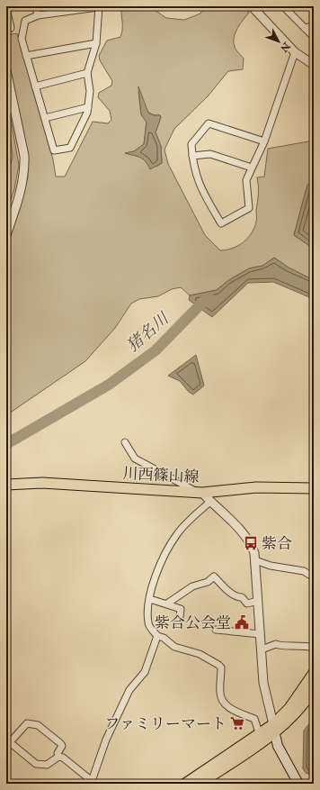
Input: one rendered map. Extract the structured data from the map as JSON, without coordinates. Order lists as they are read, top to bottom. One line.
{"streets":{"main road":["川西篠山線"]},"water":["猪名川"],"places":{"bus stop":["紫合"],"public building":["紫合公会堂"],"supermarket":["ファミリーマート"]},"north":"bottom right"}
